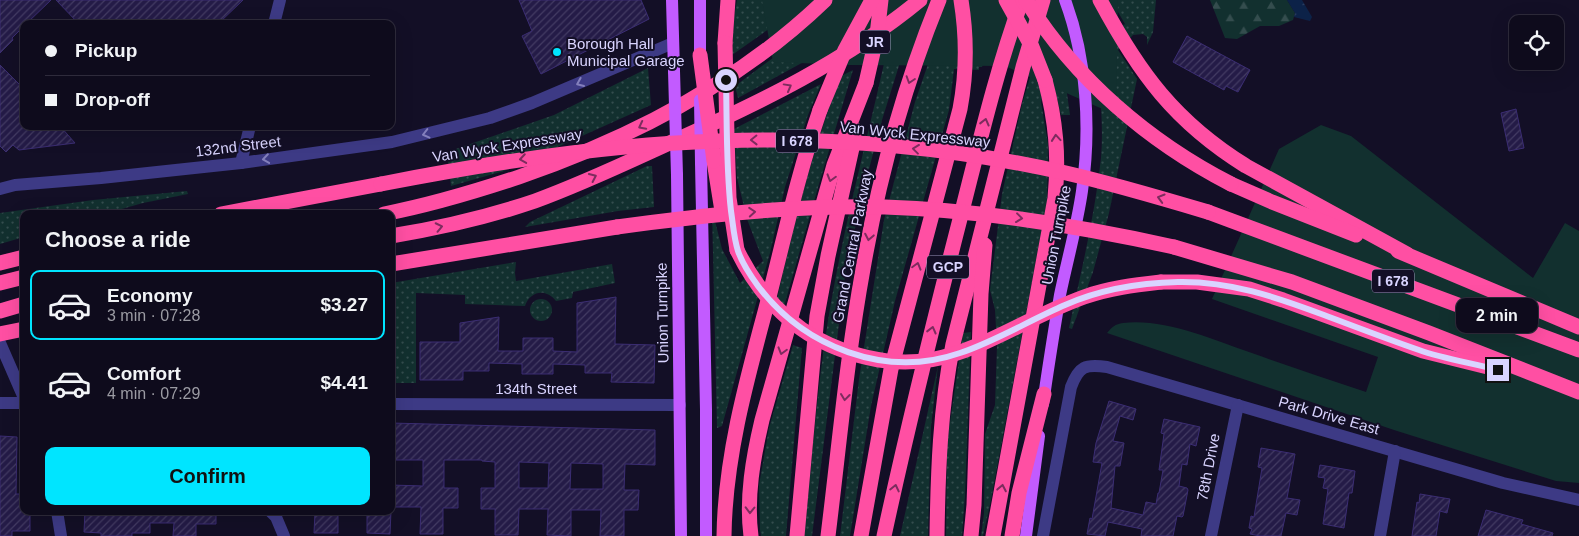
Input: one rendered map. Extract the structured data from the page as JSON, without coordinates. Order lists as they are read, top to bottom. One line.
{"streets":{"highway":["JR","Van Wyck Expressway","I 678","Grand Central Parkway","GCP"],"main road":["Union Turnpike"],"street":["132nd Street","134th Street","Park Drive East","78th Drive"]},"crossings":[["132nd Street","Union Turnpike"],["Union Turnpike","134th Street"],["Park Drive East","78th Drive"]],"one_way":["132nd Street"],"places":["Borough Hall Municipal Garage"],"page":{"banner":["Pickup","Drop-off"],"heading":"Choose a ride","list":[{"name":"Economy","note":"3 min · 07:28","value":"$3.27"},{"name":"Comfort","note":"4 min · 07:29","value":"$4.41"}],"bubble":"2 min","buttons":"Confirm"}}
